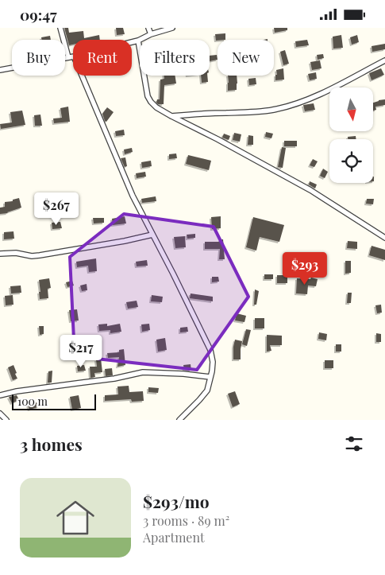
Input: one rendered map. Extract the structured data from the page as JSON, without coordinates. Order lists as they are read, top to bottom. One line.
{"scale_bar":"100 m","north":"bottom","page":{"status":"09:47","chip":["Buy","Rent","Filters","New"],"price":["$267","$293","$217"],"scale":"100 m","heading":"3 homes","list":[{"name":"$293/mo","note":"3 rooms · 89 m² · Apartment"}]}}
